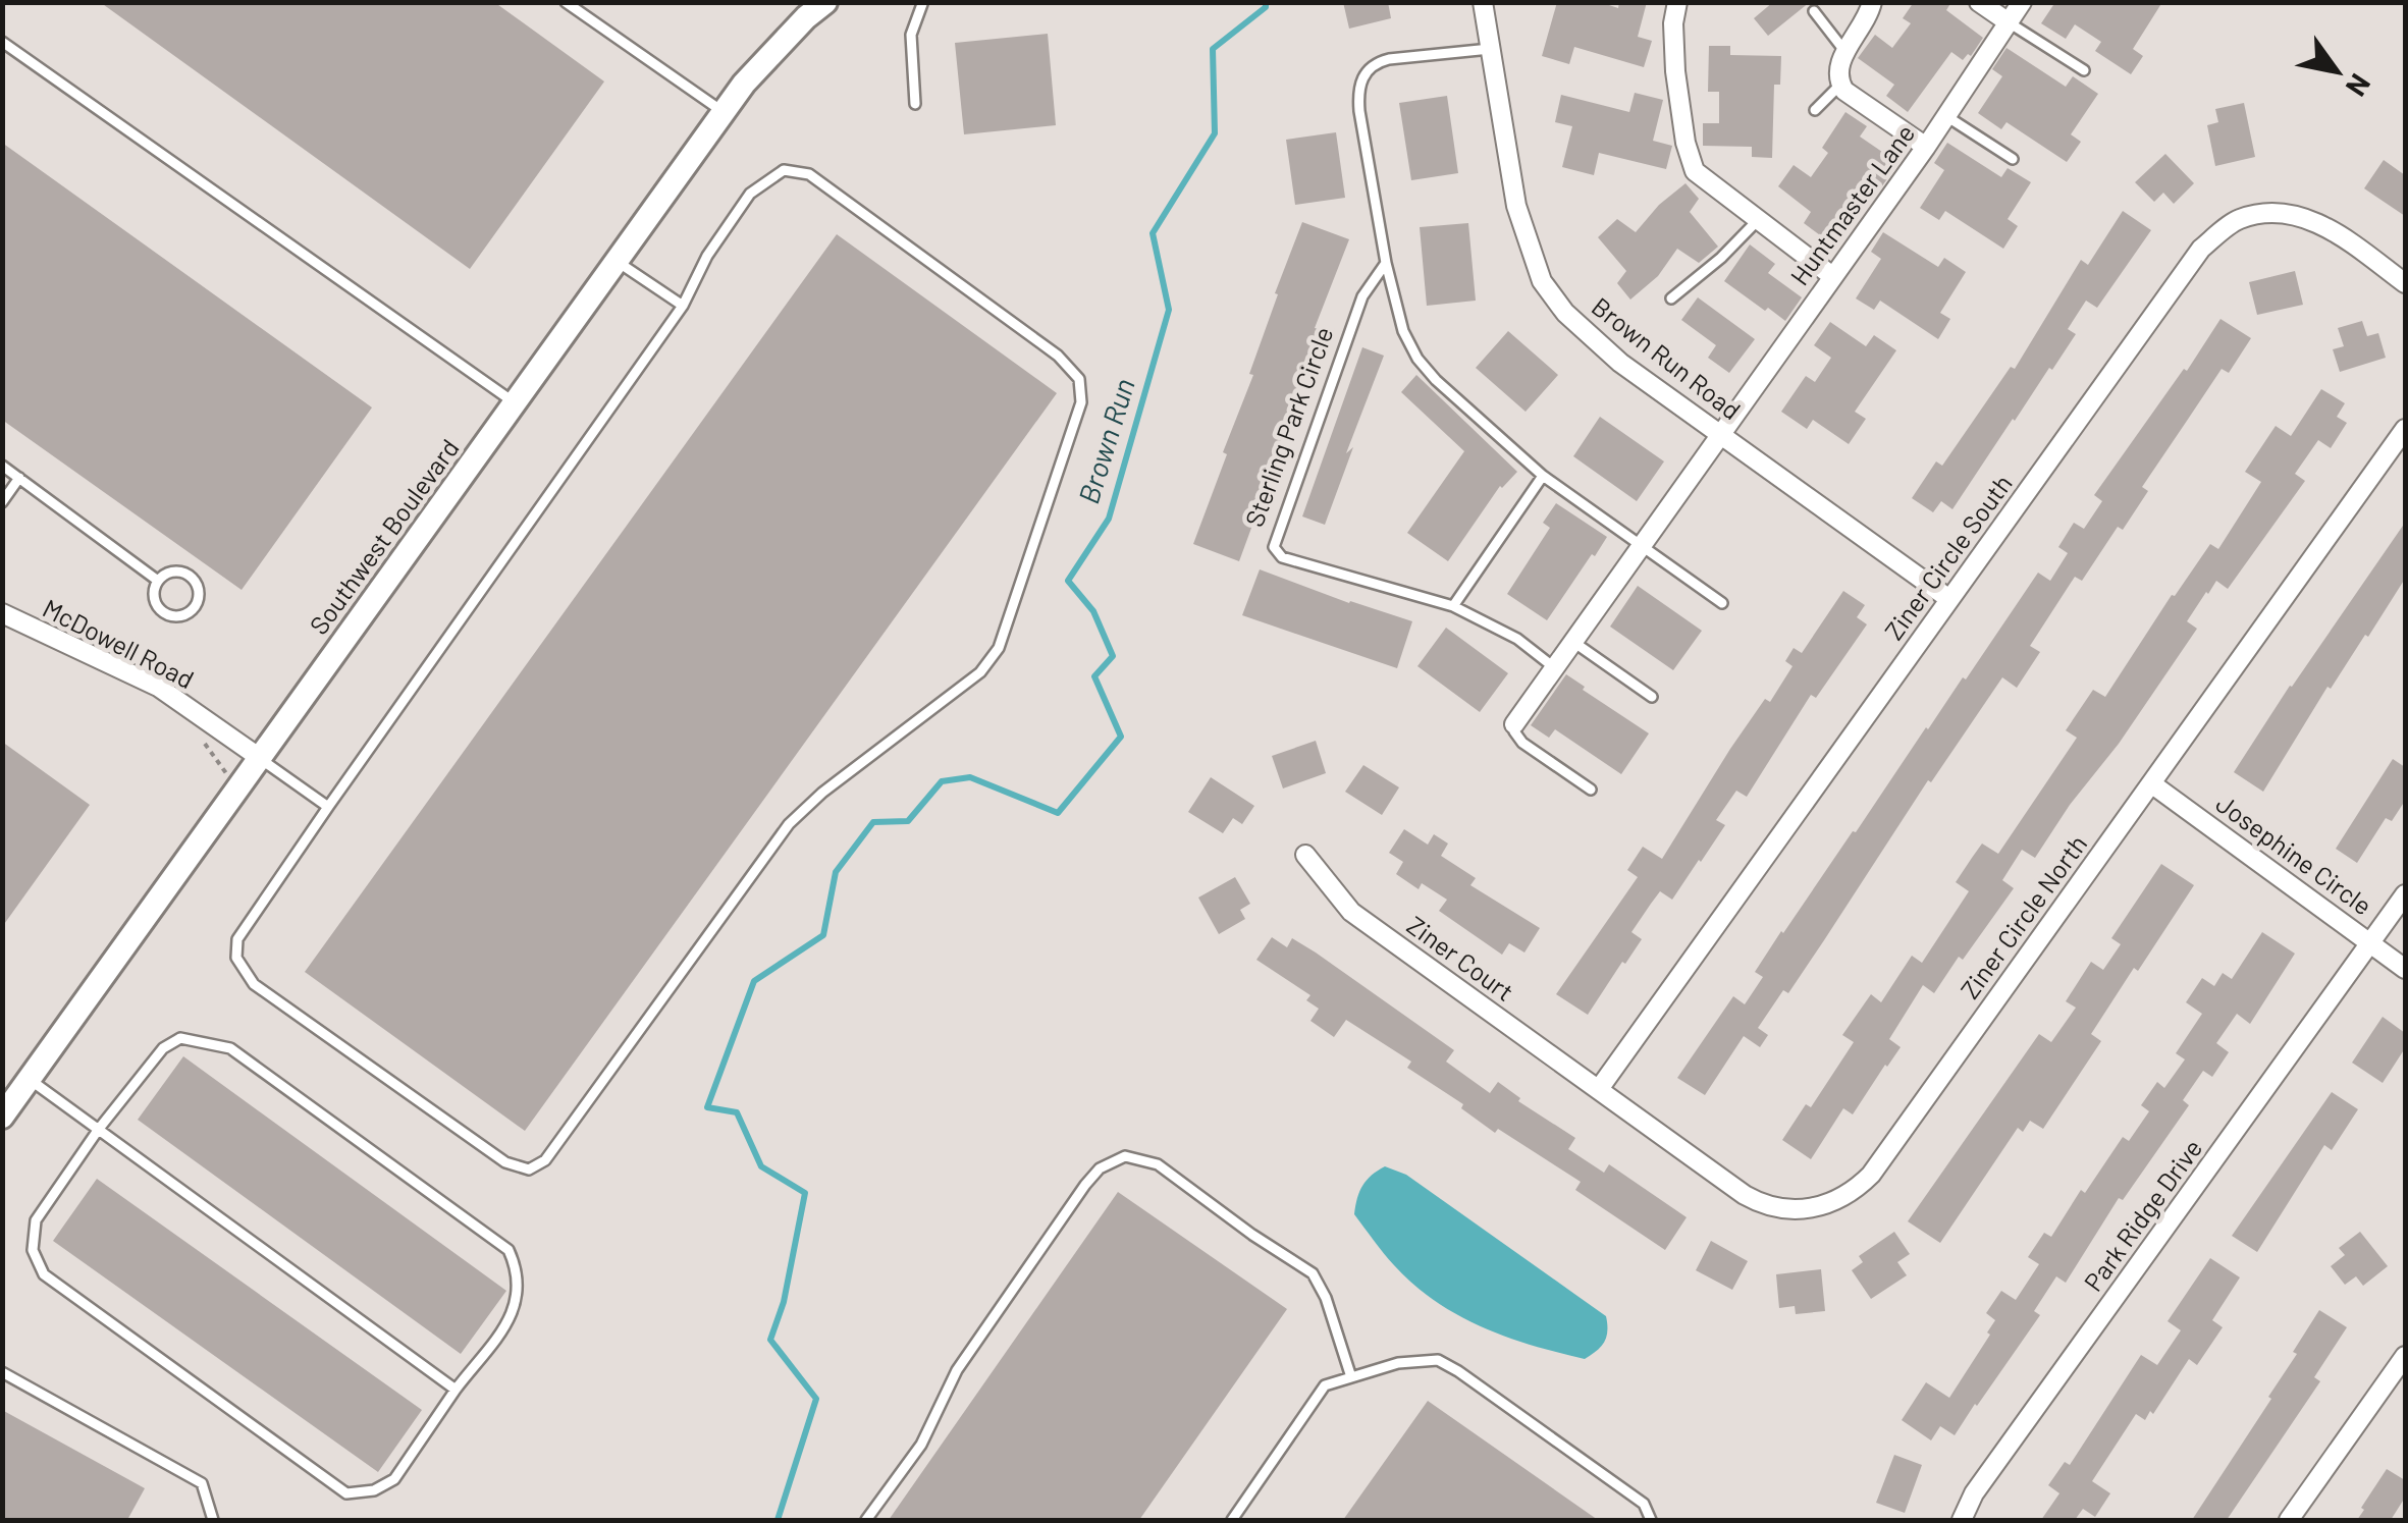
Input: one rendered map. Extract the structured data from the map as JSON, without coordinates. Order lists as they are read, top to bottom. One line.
{"streets":{"street":["Huntmaster Lane","Brown Run Road","Southwest Boulevard","Ziner Circle South","McDowell Road","Josephine Circle","Ziner Circle North","Ziner Court","Park Ridge Drive"],"lane":["Sterling Park Circle"]},"crossings":[["Huntmaster Lane","Brown Run Road"],["Brown Run Road","Ziner Circle South"],["Southwest Boulevard","McDowell Road"],["Ziner Circle South","Ziner Circle North"],["Ziner Circle South","Ziner Court"],["Josephine Circle","Ziner Circle North"],["Josephine Circle","Park Ridge Drive"],["Ziner Circle North","Ziner Court"]],"water":["Brown Run"],"north":"bottom right"}
